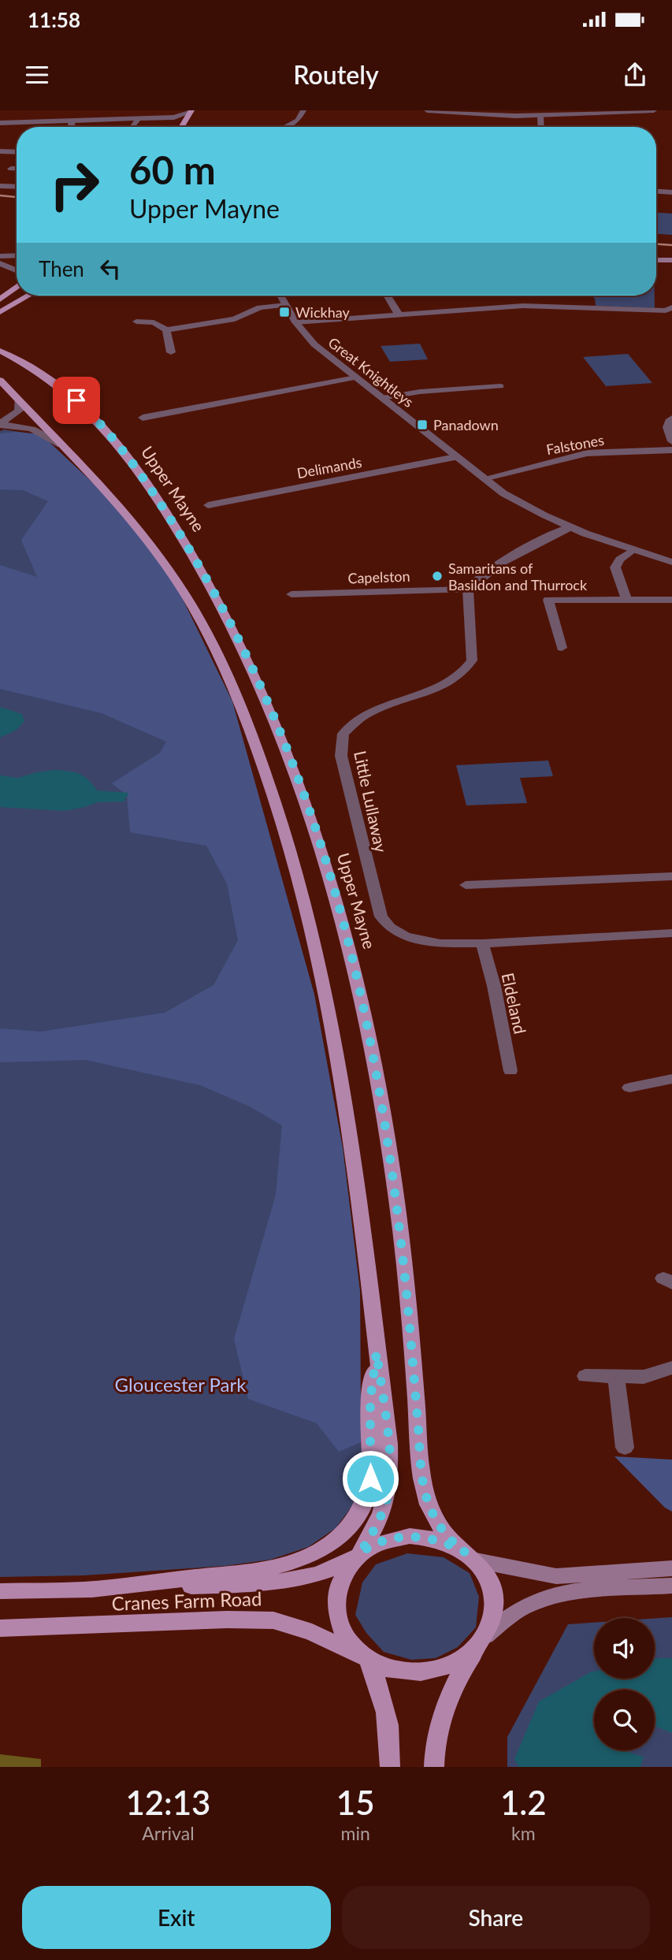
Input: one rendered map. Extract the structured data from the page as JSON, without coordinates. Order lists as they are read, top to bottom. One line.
{"streets":{"main road":["Upper Mayne","Cranes Farm Road"],"street":["Great Knightleys","Falstones","Delimands","Capelston","Little Lullaway","Eldeland"]},"crossings":[["Great Knightleys","Falstones"],["Great Knightleys","Delimands"],["Upper Mayne","Cranes Farm Road"],["Capelston","Little Lullaway"],["Little Lullaway","Eldeland"]],"parks":["Gloucester Park"],"places":{"transit":["Wickhay","Panadown"],"other":["Samaritans of Basildon and Thurrock"]},"page":{"status":"11:58","header":"Routely","turn":["60 m","Upper Mayne"],"then":"Then","eta":["12:13","Arrival","15","min","1.2","km"],"buttons":["Exit","Share"]}}
